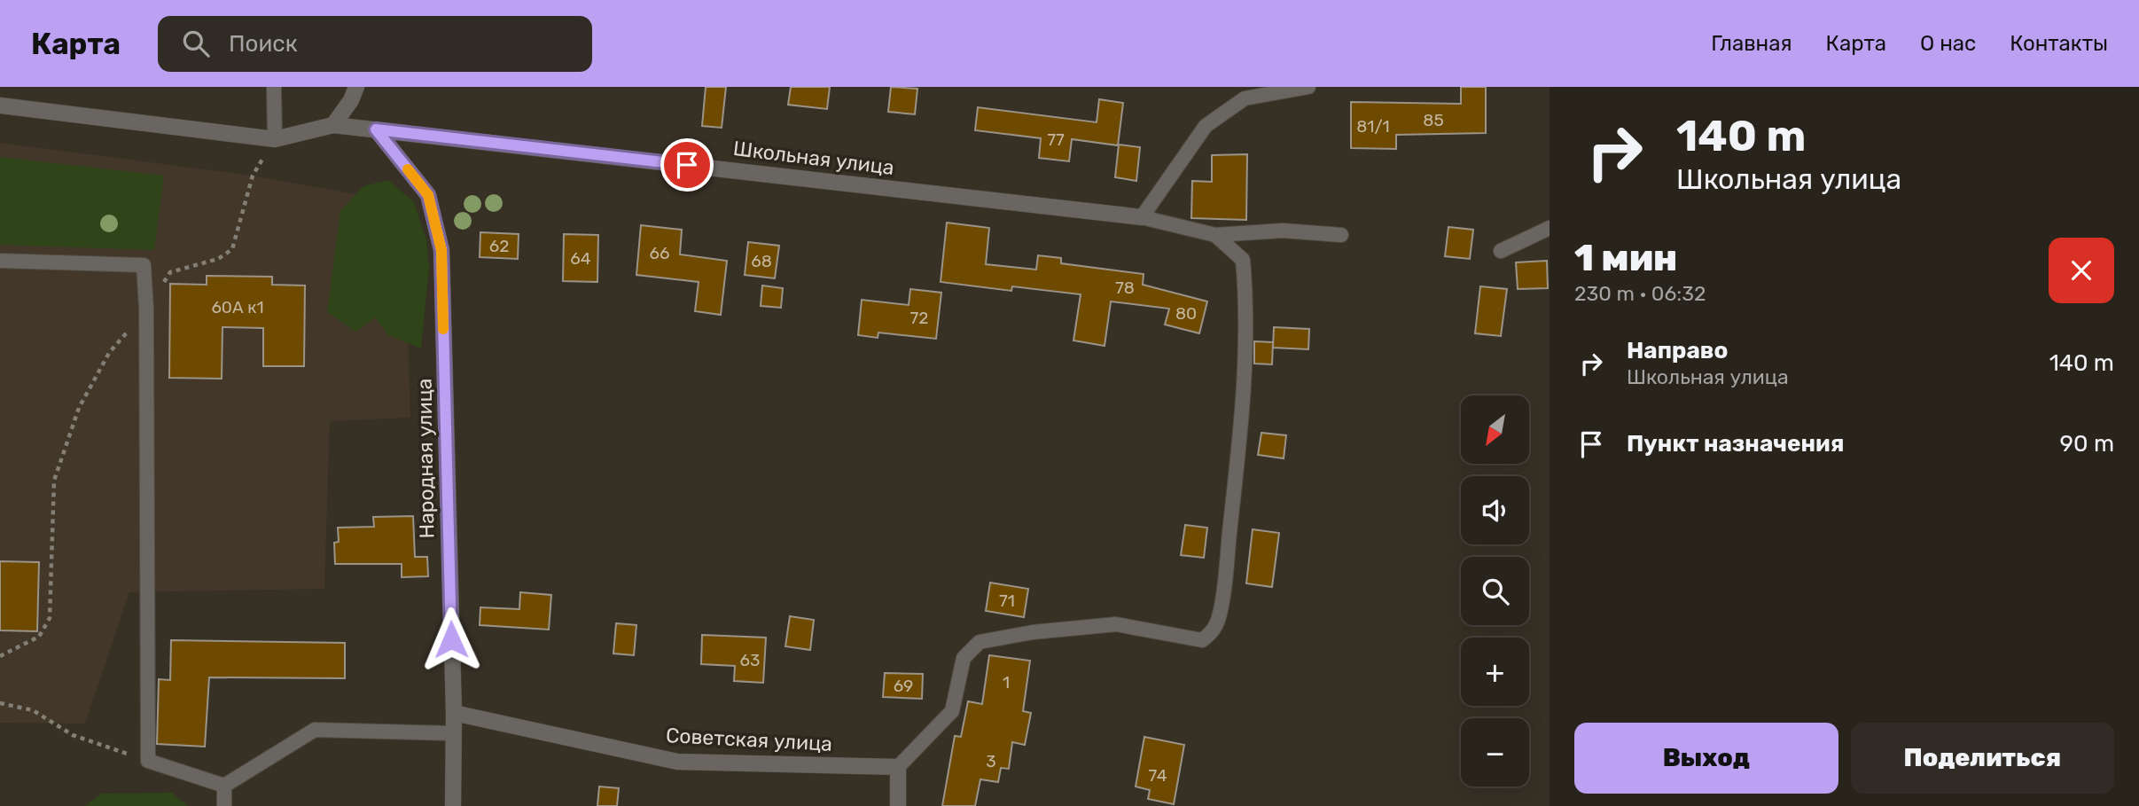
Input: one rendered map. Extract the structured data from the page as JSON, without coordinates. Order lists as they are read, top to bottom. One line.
{"streets":{"street":["Школьная улица","Народная улица","Советская улица"]},"crossings":[["Школьная улица","Народная улица"],["Народная улица","Советская улица"]],"house_numbers":["85","81/1","77","62","66","64","68","78","60А к1","80","72","71","63","1","69","3","74"],"north":"bottom left","page":{"header":"Карта","search":"Поиск","nav":["Главная","Карта","О нас","Контакты"],"turn":["140 m","Школьная улица"],"heading":["1 мин","230 m · 06:32"],"list":[{"name":"Направо","note":"Школьная улица","value":"140 m"},{"name":"Пункт назначения","value":"90 m"}],"map_buttons":["+","−"],"buttons":["Выход","Поделиться"]}}
